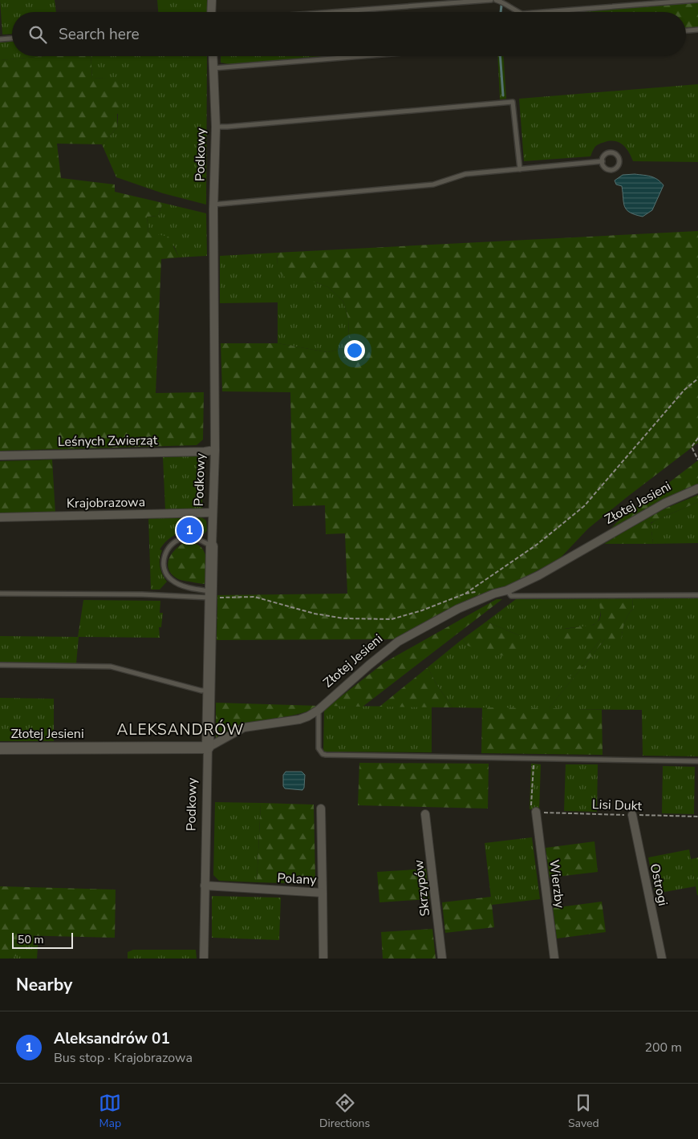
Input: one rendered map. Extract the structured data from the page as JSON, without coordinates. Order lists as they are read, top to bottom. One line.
{"streets":{"street":["Podkowy","Leśnych Zwierząt","Krajobrazowa","Złotej Jesieni","Polany","Wierzby","Ostrogi","Skrzypów"],"path":["Lisi Dukt"]},"crossings":[["Podkowy","Leśnych Zwierząt"],["Podkowy","Krajobrazowa"],["Podkowy","Złotej Jesieni"],["Podkowy","Polany"],["Lisi Dukt","Wierzby"],["Lisi Dukt","Ostrogi"]],"districts":["ALEKSANDRÓW"],"scale_bar":"50 m","page":{"search":"Search here","pins":"1","scale":"50 m","heading":"Nearby","list":[{"mark":"1","name":"Aleksandrów 01","note":"Bus stop · Krajobrazowa","value":"200 m"}],"nav":["Map","Directions","Saved"]}}
